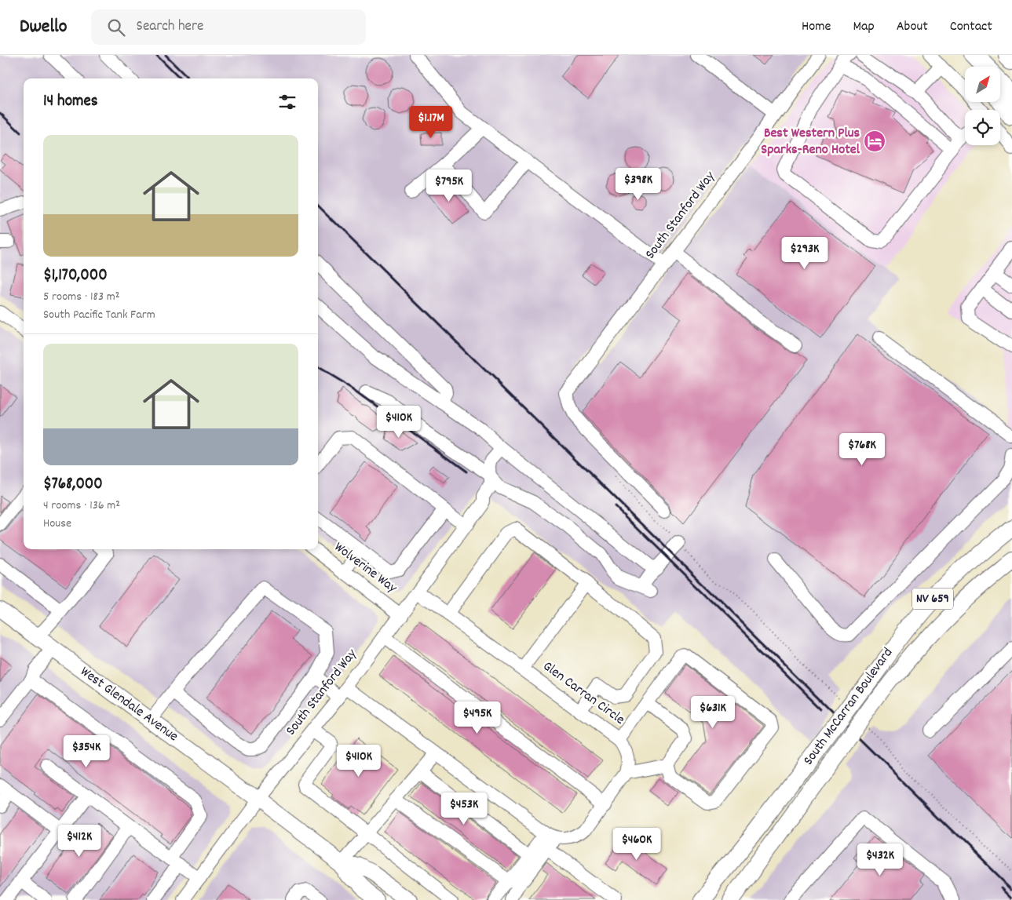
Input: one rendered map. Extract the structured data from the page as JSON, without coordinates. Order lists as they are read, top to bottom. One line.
{"streets":{"main road":["NV 659","West Glendale Avenue","South McCarran Boulevard"],"street":["South Stanford Way","Wolverine Way","Glen Carran Circle"]},"crossings":[["South Stanford Way","Wolverine Way"],["South Stanford Way","Glen Carran Circle"],["South Stanford Way","West Glendale Avenue"]],"places":{"hotel":["Best Western Plus Sparks-Reno Hotel"]},"north":"top right","page":{"header":"Dwello","search":"Search here","nav":["Home","Map","About","Contact"],"heading":"14 homes","price":["$1.17M","$398K","$795K","$293K","$410K","$768K","$631K","$495K","$354K","$410K","$453K","$412K","$460K","$432K"],"list":[{"name":"$1,170,000","note":"5 rooms · 183 m² · South Pacific Tank Farm"},{"name":"$768,000","note":"4 rooms · 136 m² · House"}]}}
